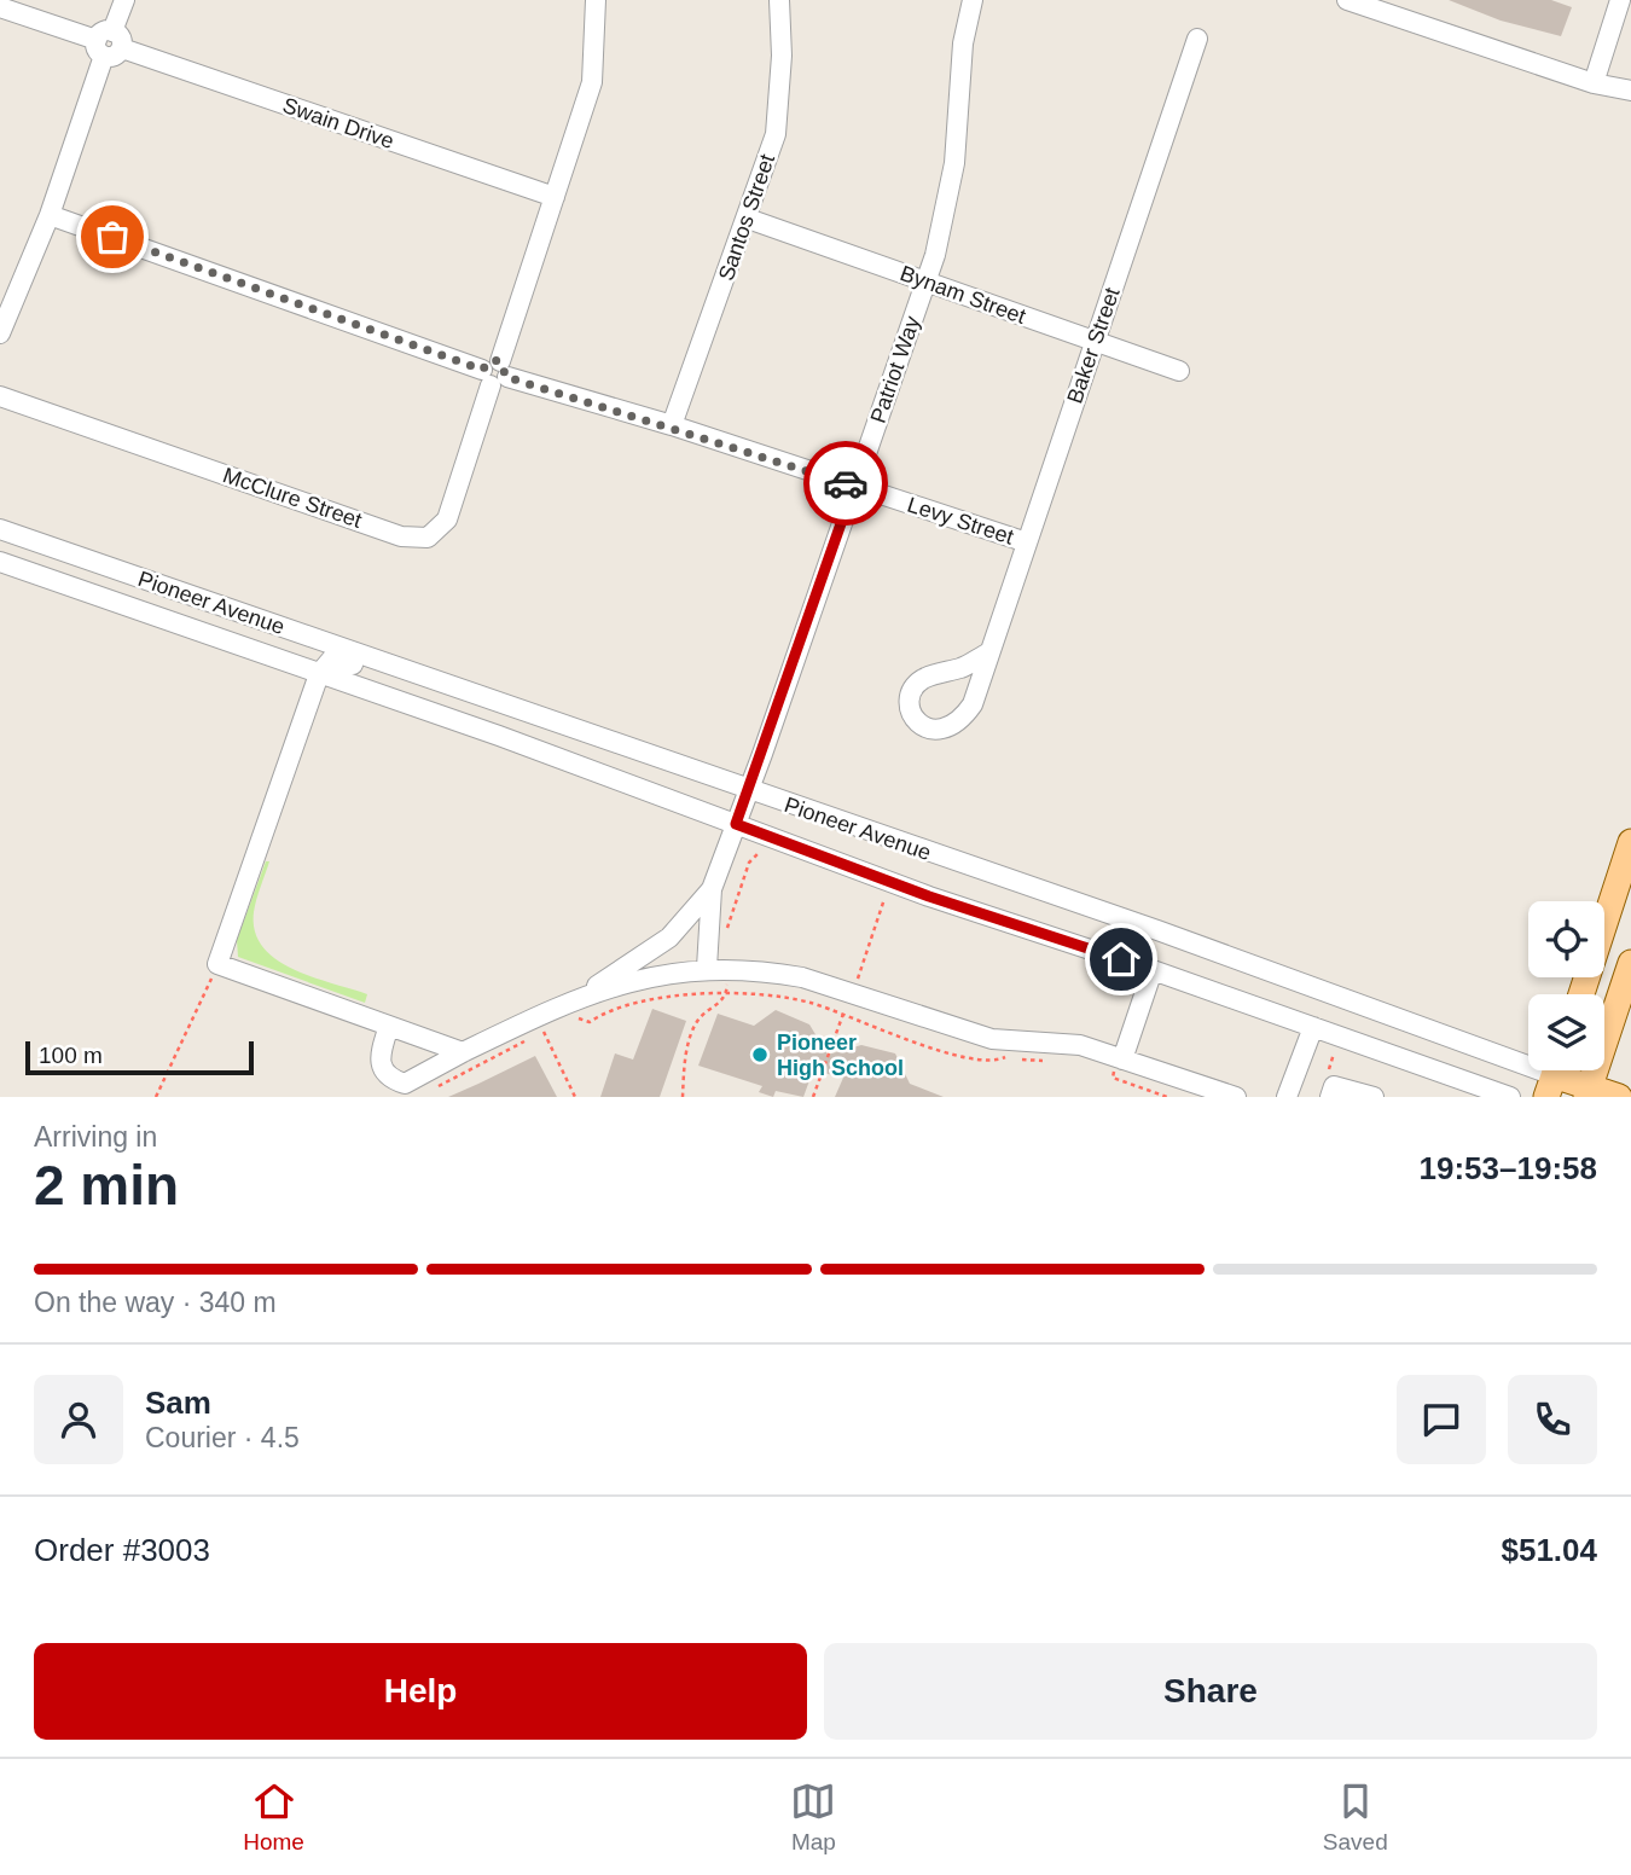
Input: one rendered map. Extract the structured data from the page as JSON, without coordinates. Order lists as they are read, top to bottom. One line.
{"streets":{"main road":["Pioneer Avenue"],"street":["Swain Drive","Santos Street","Bynam Street","Baker Street","Patriot Way","McClure Street","Levy Street"]},"crossings":[["Swain Drive","McClure Street"],["Santos Street","Bynam Street"],["Santos Street","Levy Street"],["Bynam Street","Baker Street"],["Bynam Street","Patriot Way"],["Baker Street","Levy Street"],["Patriot Way","Levy Street"],["Patriot Way","Pioneer Avenue"],["McClure Street","Levy Street"]],"places":["Pioneer High School"],"scale_bar":"100 m","page":{"scale":"100 m","heading":["2 min","Arriving in","19:53–19:58"],"panel":["Sam","Courier · 4.5","Order #3003","$51.04"],"bar":"On the way · 340 m","buttons":["Help","Share"],"tabs":["Home","Map","Saved"]}}
